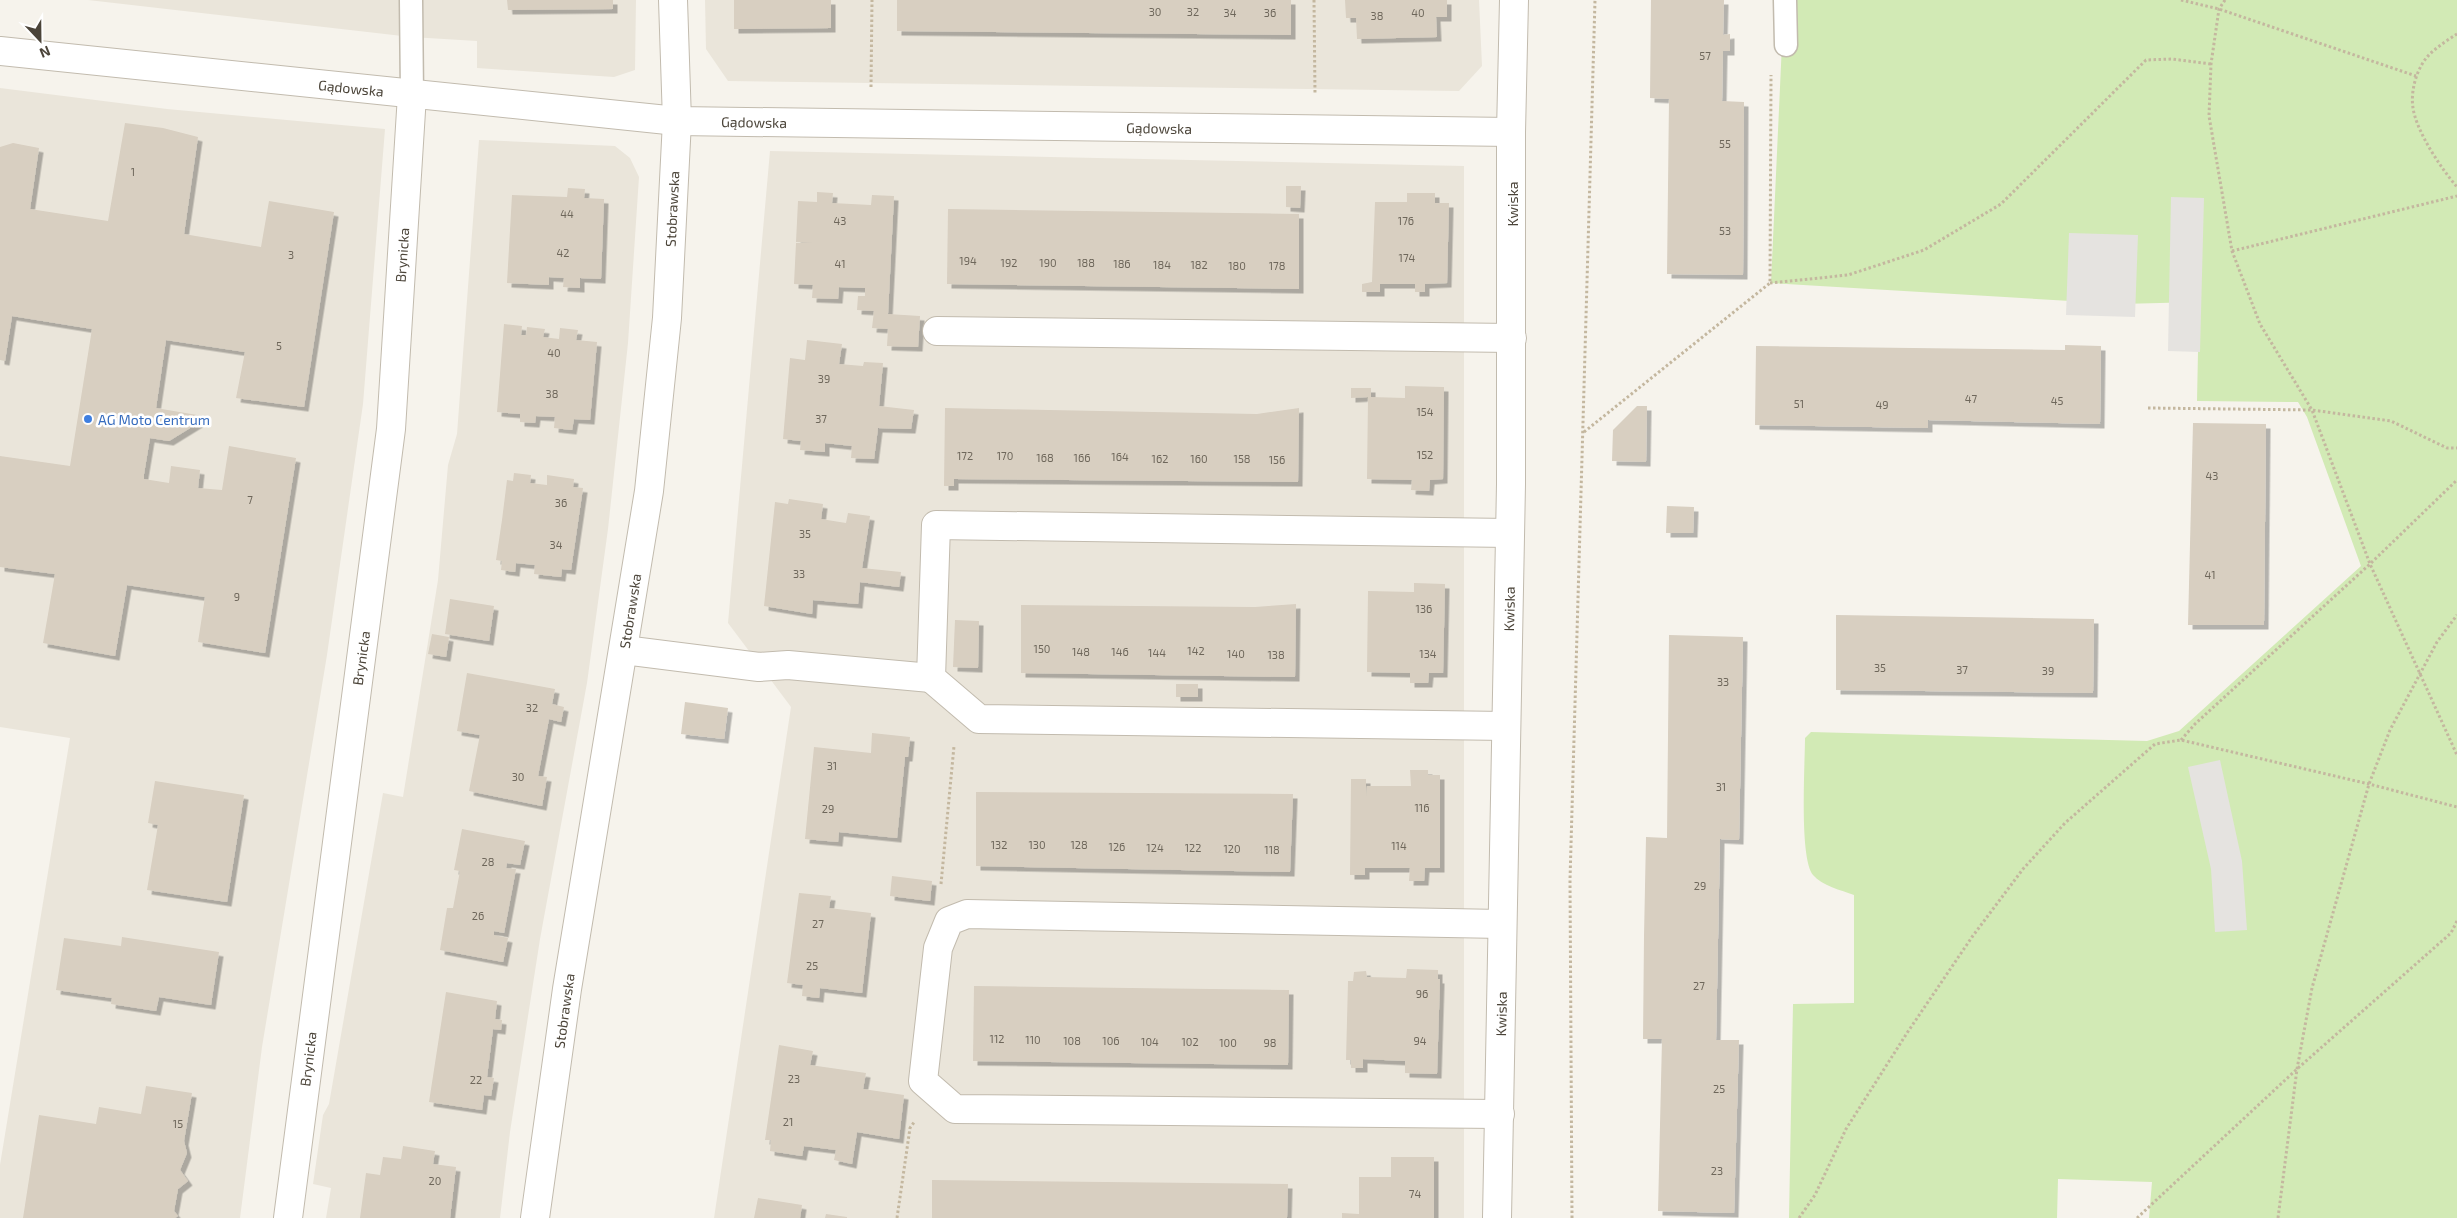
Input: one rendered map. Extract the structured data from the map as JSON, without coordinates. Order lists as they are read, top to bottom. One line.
{"streets":{"street":["Gądowska","Kwiska","Stobrawska","Brynicka"]},"crossings":[["Gądowska","Kwiska"],["Gądowska","Stobrawska"],["Gądowska","Brynicka"]],"places":["AG Moto Centrum"],"house_numbers":["30","32","34","36","40","38","57","55","1","44","43","176","53","42","3","174","194","192","190","188","41","186","184","182","180","178","5","40","39","38","47","45","51","49","154","37","152","172","170","164","168","166","162","160","158","156","43","7","36","35","34","33","41","9","136","150","142","148","146","144","140","134","138","35","37","39","33","32","31","30","31","116","29","132","130","128","114","126","124","122","120","118","28","29","26","27","25","27","96","112","110","108","106","94","104","102","100","98","23","22","25","21","15","23","20","74"],"north":"bottom"}
